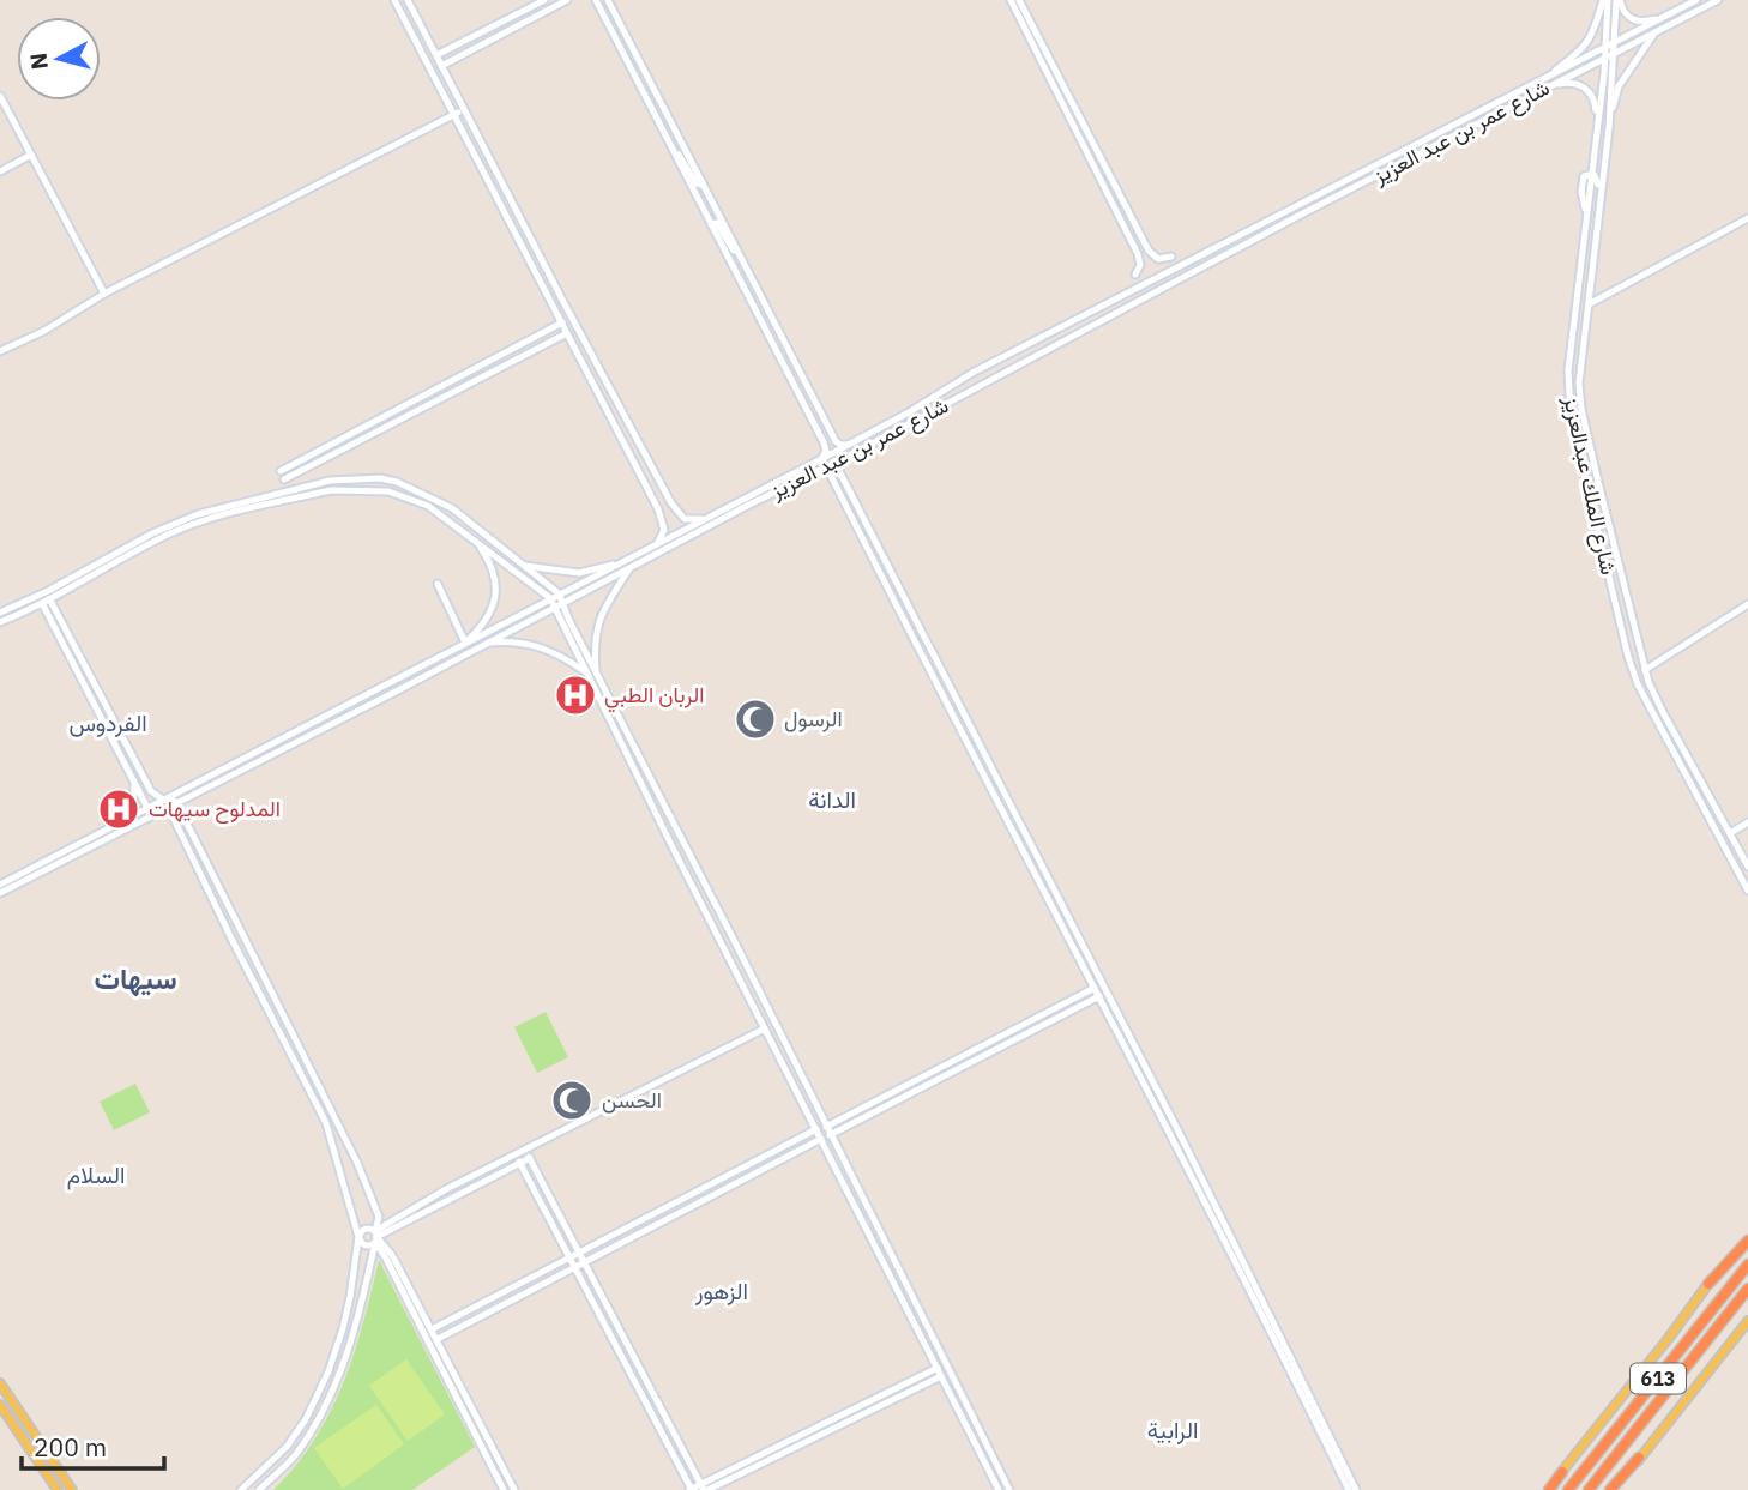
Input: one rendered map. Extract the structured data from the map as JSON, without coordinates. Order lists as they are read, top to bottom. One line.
{"streets":{"highway":["613"],"street":["شارع عمر بن عبد العزيز","شارع الملك عبدالعزيز"]},"crossings":[["شارع عمر بن عبد العزيز","شارع الملك عبدالعزيز"]],"districts":["الفردوس","الدانة","سيهات","السلام","الزهور","الرابية"],"places":{"hospital":["الربان الطبي","المدلوح سيهات"],"mosque":["الرسول","الحسن"]},"scale_bar":"200 m","north":"left"}
